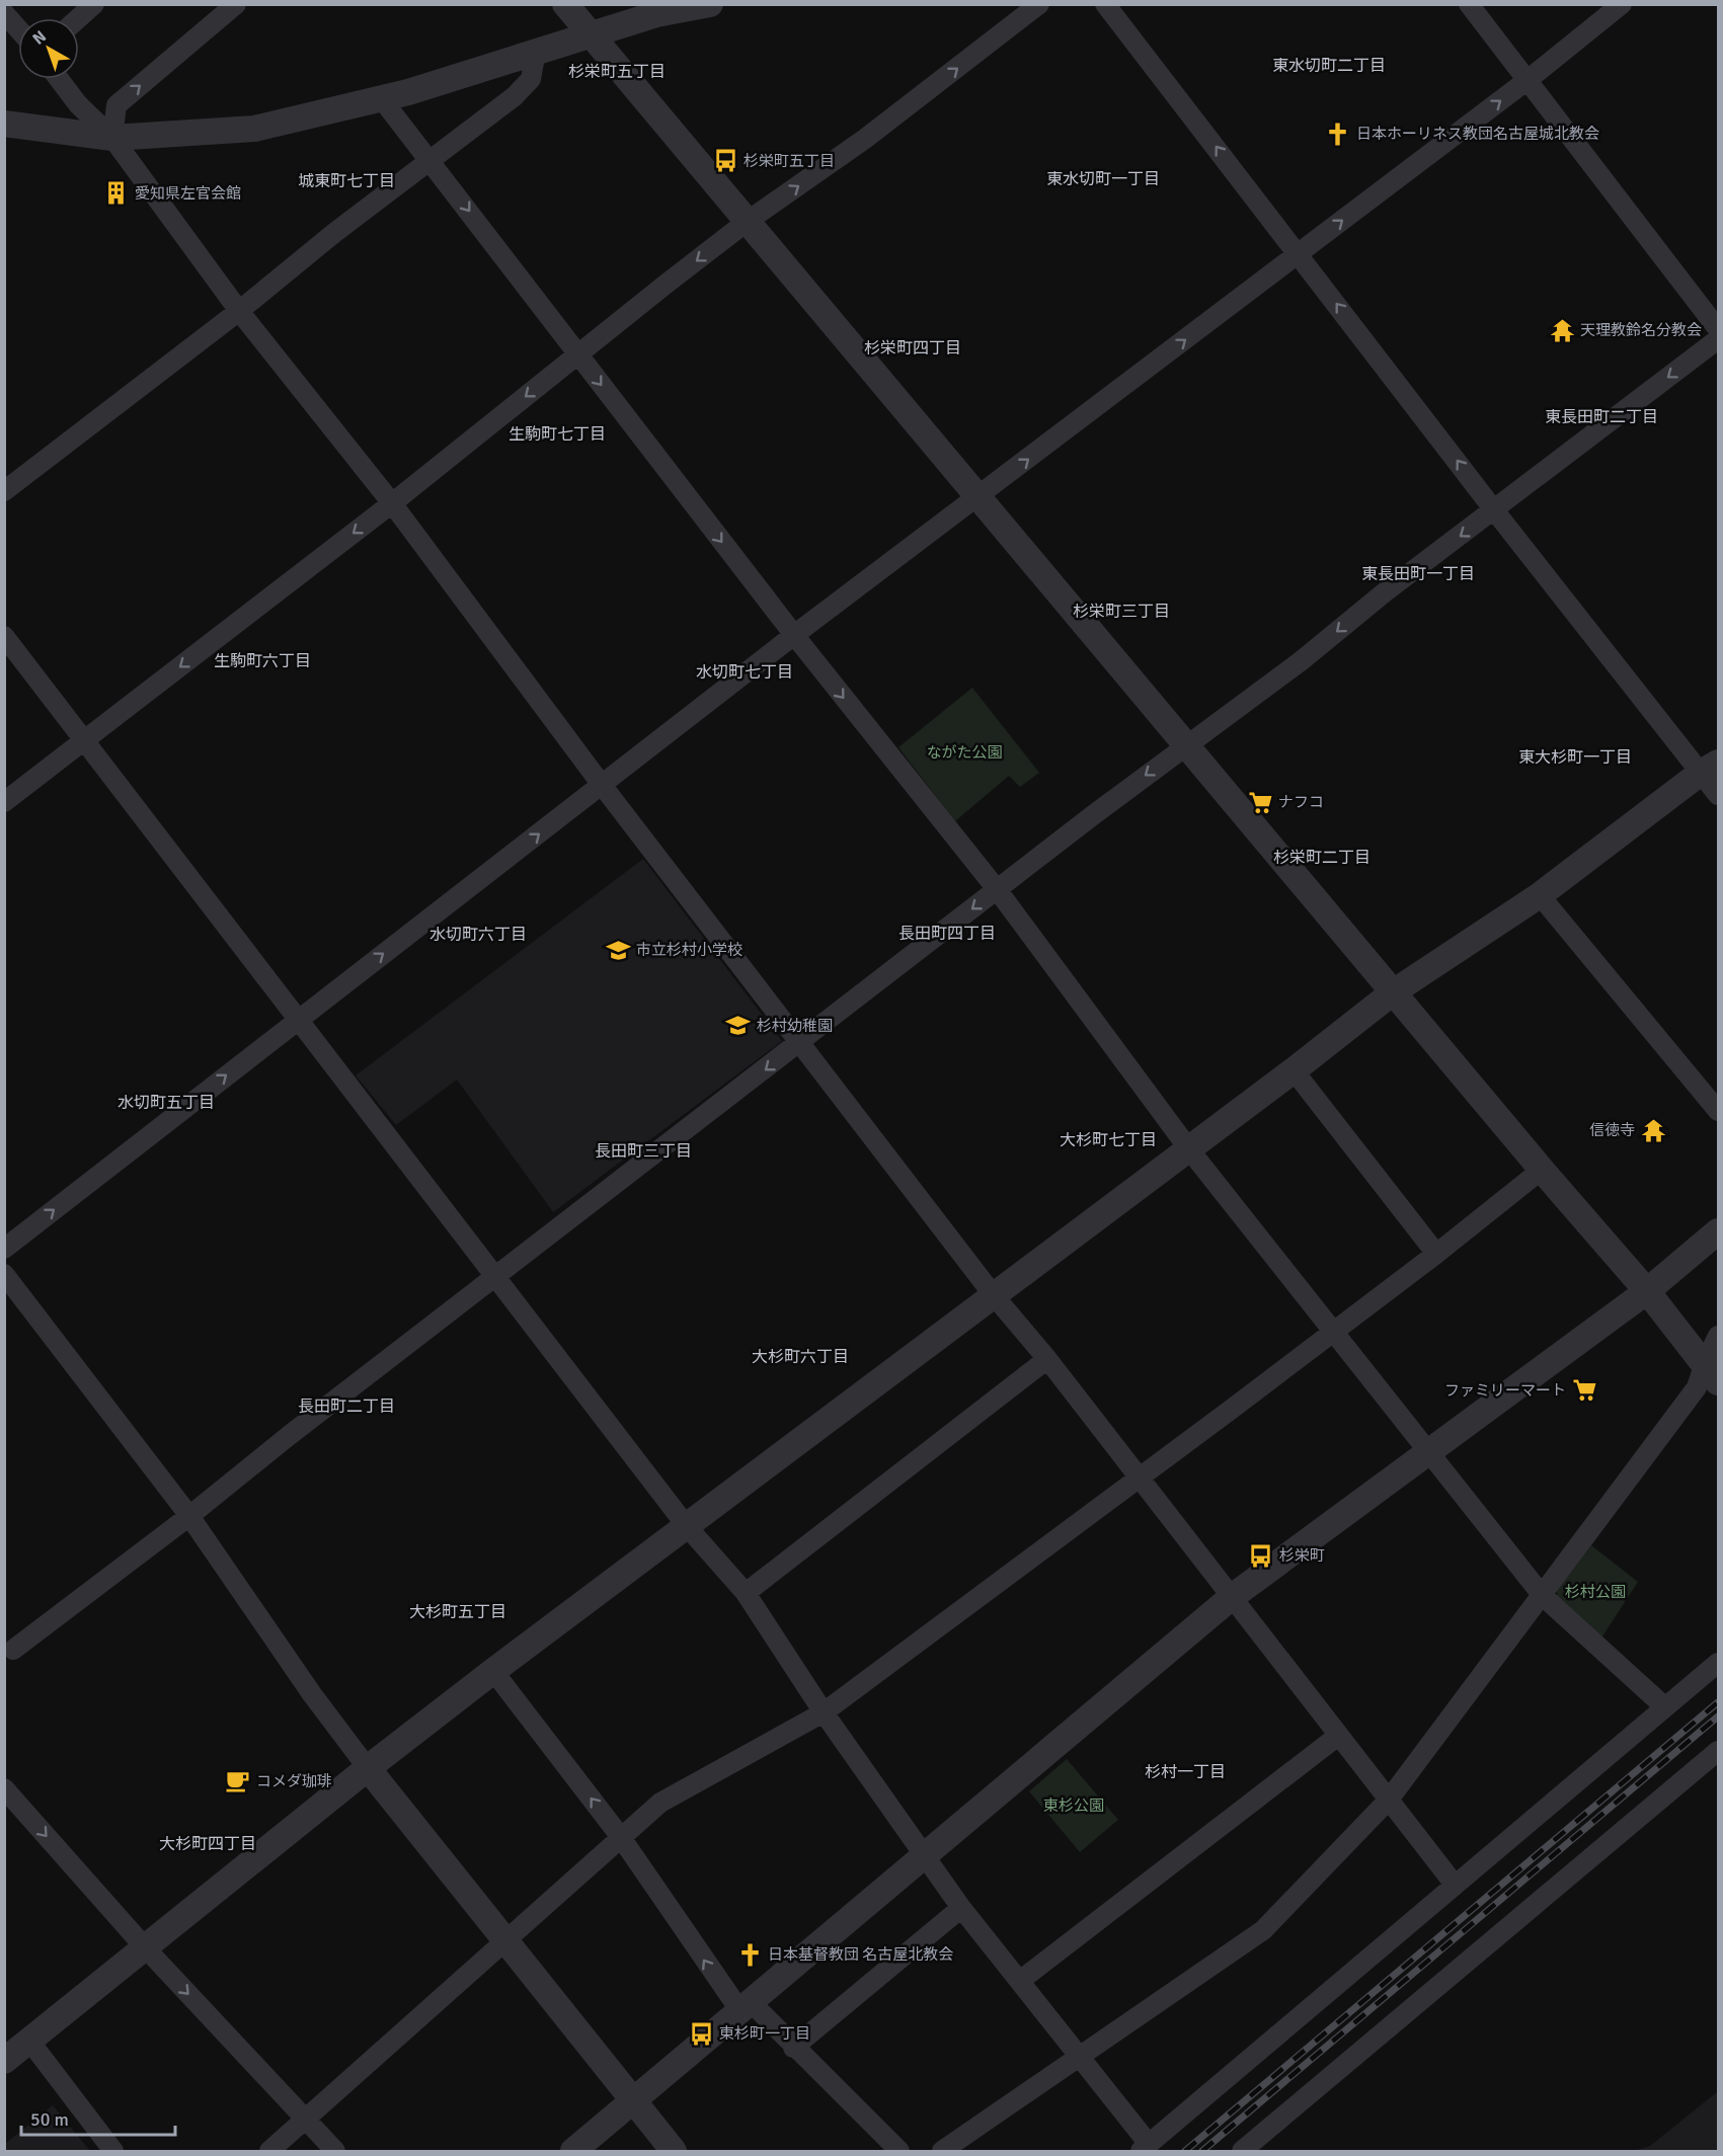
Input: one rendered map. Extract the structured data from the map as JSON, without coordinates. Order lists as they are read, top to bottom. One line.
{"districts":["東水切町二丁目","杉栄町五丁目","東水切町一丁目","城東町七丁目","杉栄町四丁目","東長田町二丁目","生駒町七丁目","東長田町一丁目","杉栄町三丁目","生駒町六丁目","水切町七丁目","東大杉町一丁目","杉栄町二丁目","長田町四丁目","水切町六丁目","水切町五丁目","大杉町七丁目","長田町三丁目","大杉町六丁目","長田町二丁目","大杉町五丁目","杉村一丁目","大杉町四丁目"],"parks":["ながた公園","杉村公園","東杉公園"],"places":{"church":["日本ホーリネス教団名古屋城北教会","日本基督教団 名古屋北教会"],"bus stop":["杉栄町五丁目","杉栄町","東杉町一丁目"],"building":["愛知県左官会館"],"temple":["天理教鈴名分教会","信徳寺"],"supermarket":["ナフコ","ファミリーマート"],"school or university":["市立杉村小学校","杉村幼稚園"],"cafe":["コメダ珈琲"]},"scale_bar":"50 m","north":"top left"}
